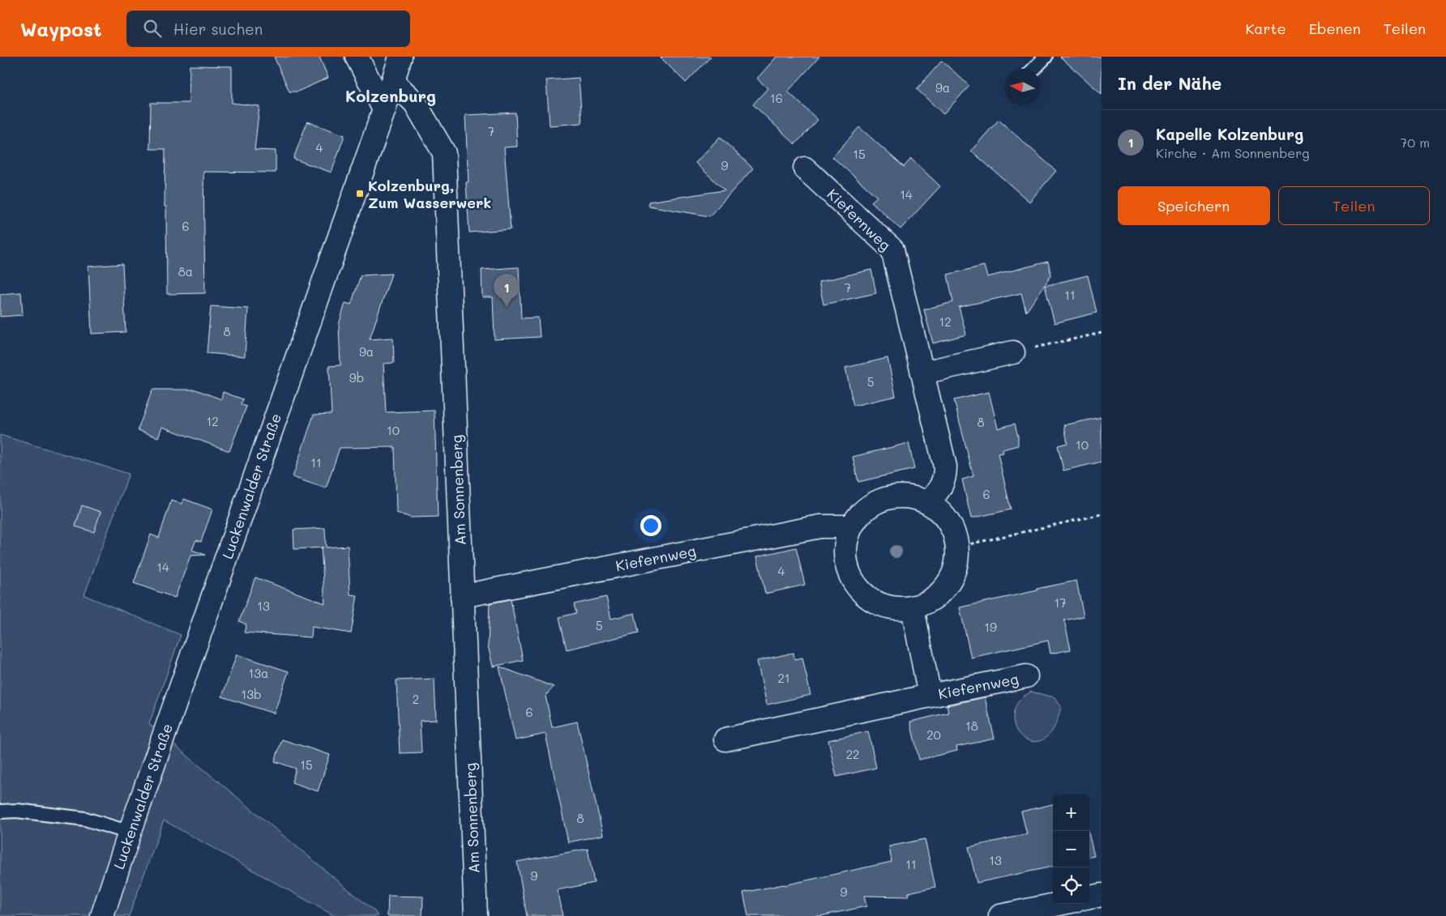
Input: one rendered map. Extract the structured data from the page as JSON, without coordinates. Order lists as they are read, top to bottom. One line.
{"streets":{"street":["Kiefernweg","Luckenwalder Straße","Am Sonnenberg"]},"crossings":[["Kiefernweg","Am Sonnenberg"],["Luckenwalder Straße","Am Sonnenberg"]],"districts":["Kolzenburg"],"places":{"transit":["Kolzenburg, Zum Wasserwerk"]},"house_numbers":["9a","16","7","4","15","9","14","6","8a","7","11","12","8","9a","9b","5","12","8","10","10","11","6","14","4","17","13","5","19","13a","21","13b","2","6","18","20","22","15","8","13","11","9","9"],"north":"left","page":{"header":"Waypost","search":"Hier suchen","nav":["Karte","Ebenen","Teilen"],"heading":"In der Nähe","list":[{"mark":"1","name":"Kapelle Kolzenburg","note":"Kirche · Am Sonnenberg","value":"70 m"}],"buttons":["Speichern","Teilen"],"pins":"1","map_buttons":["+","−"]}}
